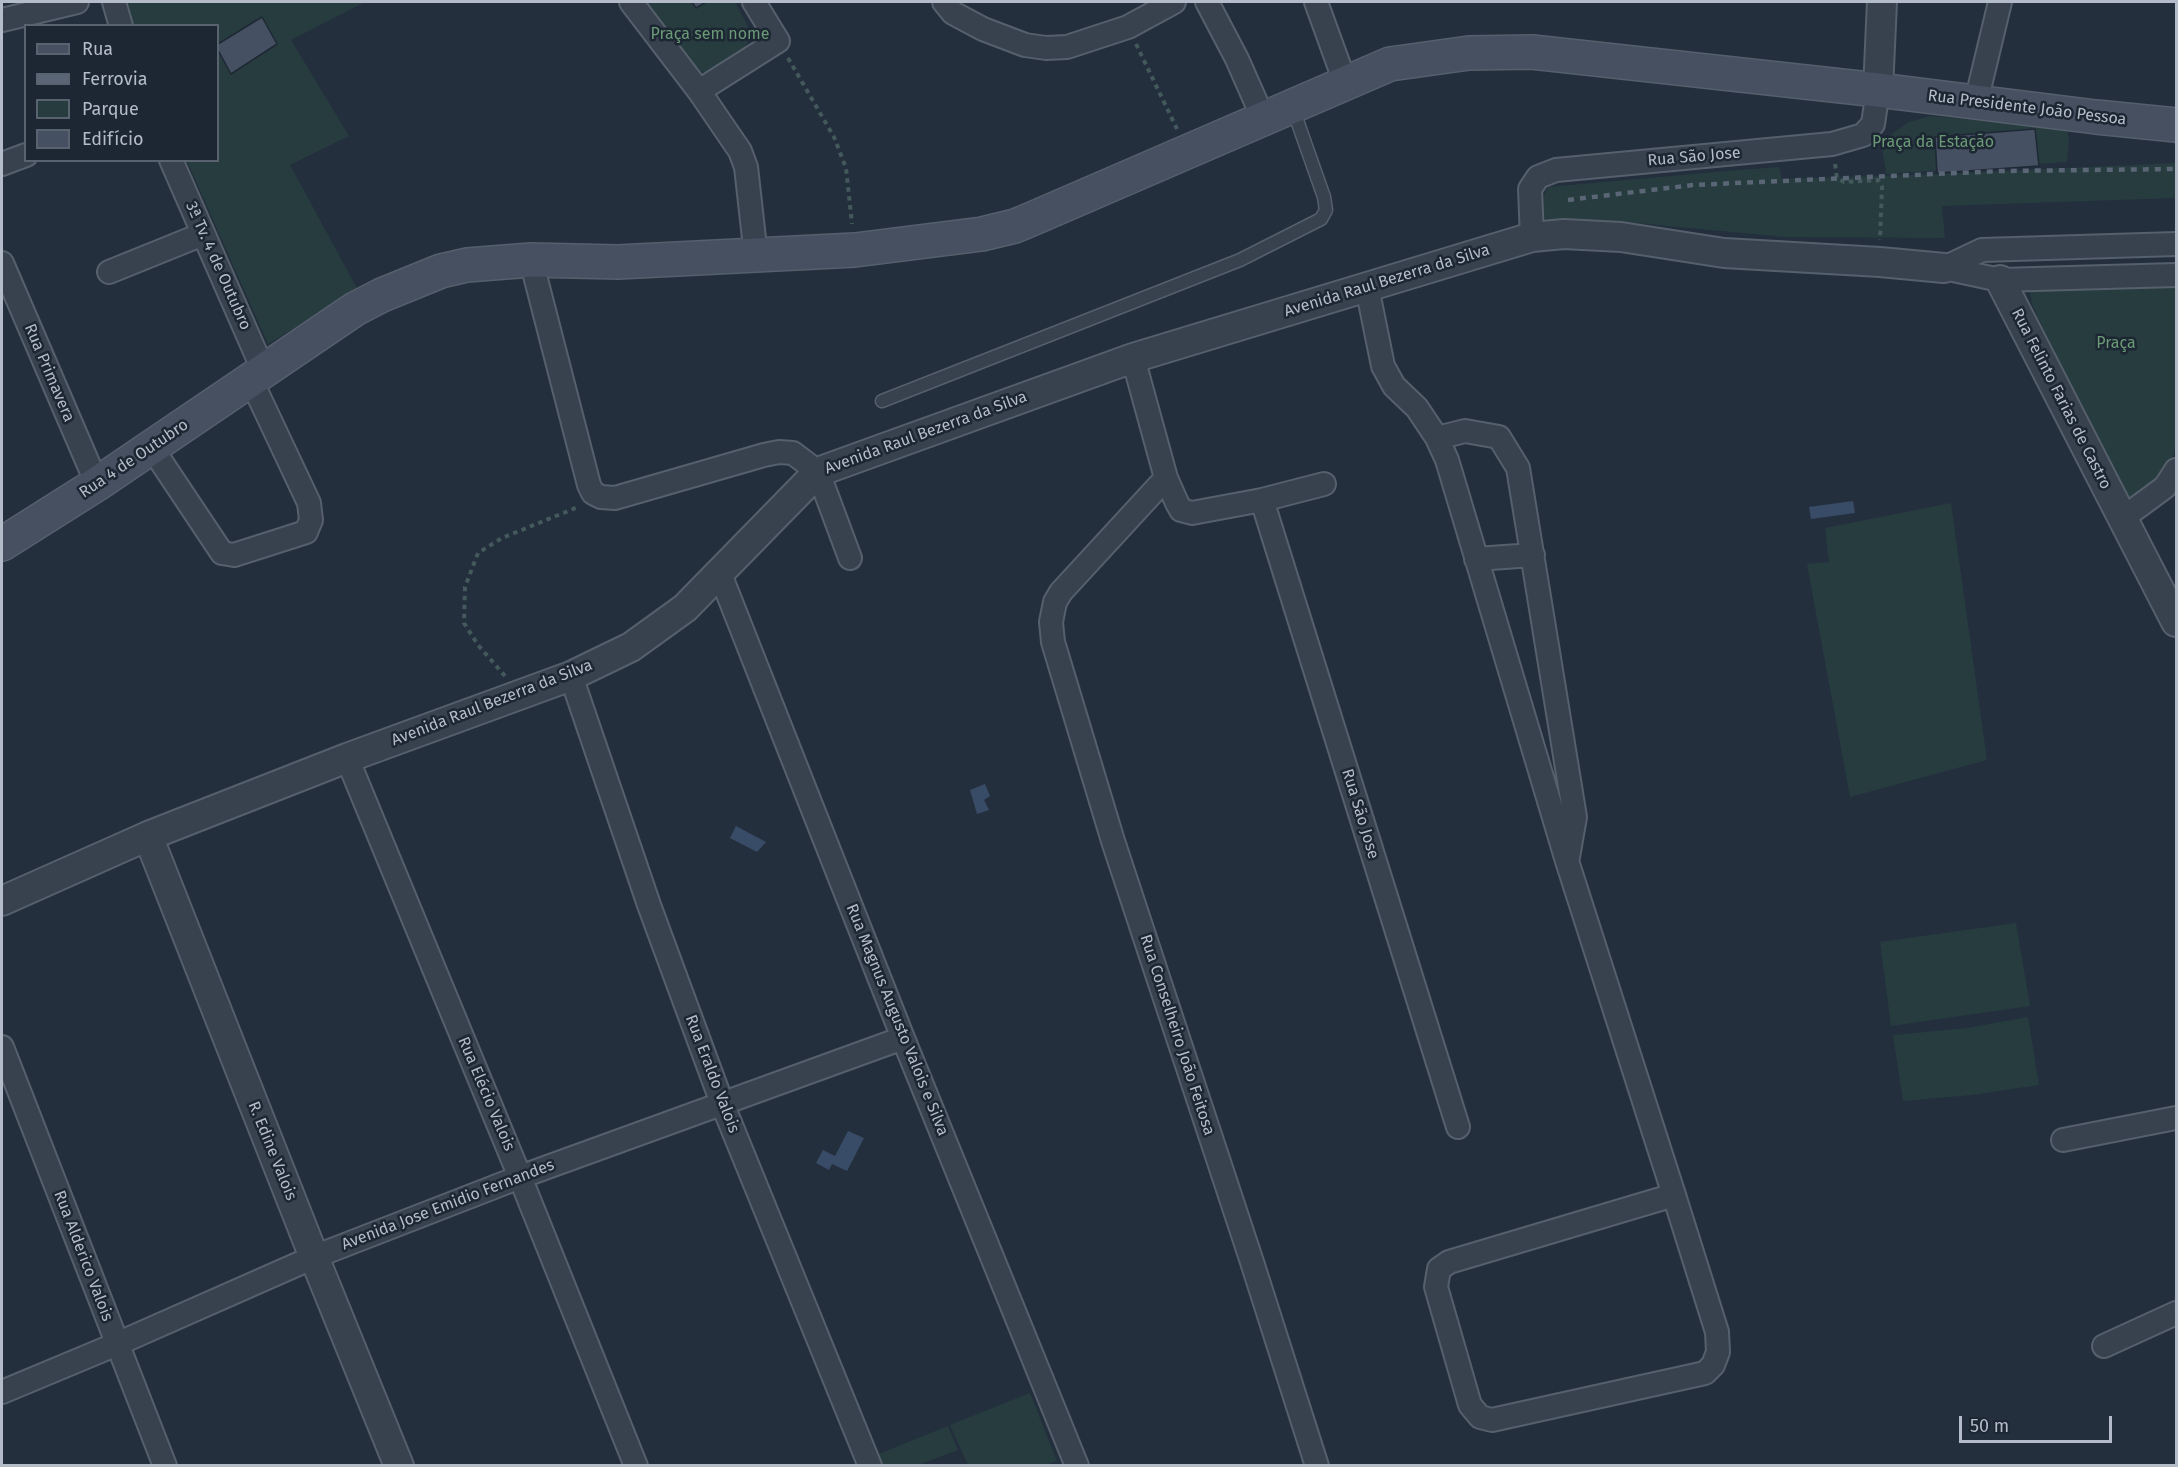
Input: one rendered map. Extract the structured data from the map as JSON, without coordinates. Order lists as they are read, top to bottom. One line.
{"streets":{"main road":["Rua Presidente João Pessoa","Rua 4 de Outubro"],"street":["Rua São Jose","3ª Tv. 4 de Outubro","Avenida Raul Bezerra da Silva","Rua Primavera","Rua Felinto Farias de Castro","Rua Magnus Augusto Valois e Silva","Rua Conselheiro João Feitosa","Rua Eraldo Valois","Rua Elécio Valois","R. Edine Valois","Avenida Jose Emidio Fernandes","Rua Alderico Valois"]},"crossings":[["Rua Presidente João Pessoa","Rua São Jose"],["Rua Presidente João Pessoa","Rua 4 de Outubro"],["Rua São Jose","Avenida Raul Bezerra da Silva"],["3ª Tv. 4 de Outubro","Rua 4 de Outubro"],["Avenida Raul Bezerra da Silva","Rua Felinto Farias de Castro"],["Avenida Raul Bezerra da Silva","Rua Magnus Augusto Valois e Silva"],["Avenida Raul Bezerra da Silva","Rua Eraldo Valois"],["Avenida Raul Bezerra da Silva","Rua Elécio Valois"],["Avenida Raul Bezerra da Silva","R. Edine Valois"],["Rua Primavera","Rua 4 de Outubro"],["Rua Magnus Augusto Valois e Silva","Avenida Jose Emidio Fernandes"],["Rua Eraldo Valois","Avenida Jose Emidio Fernandes"],["Rua Elécio Valois","Avenida Jose Emidio Fernandes"],["R. Edine Valois","Avenida Jose Emidio Fernandes"],["Avenida Jose Emidio Fernandes","Rua Alderico Valois"]],"parks":["Praça sem nome","Praça da Estação","Praça"],"legend":["Rua","Ferrovia","Parque","Edifício"],"scale_bar":"50 m"}
